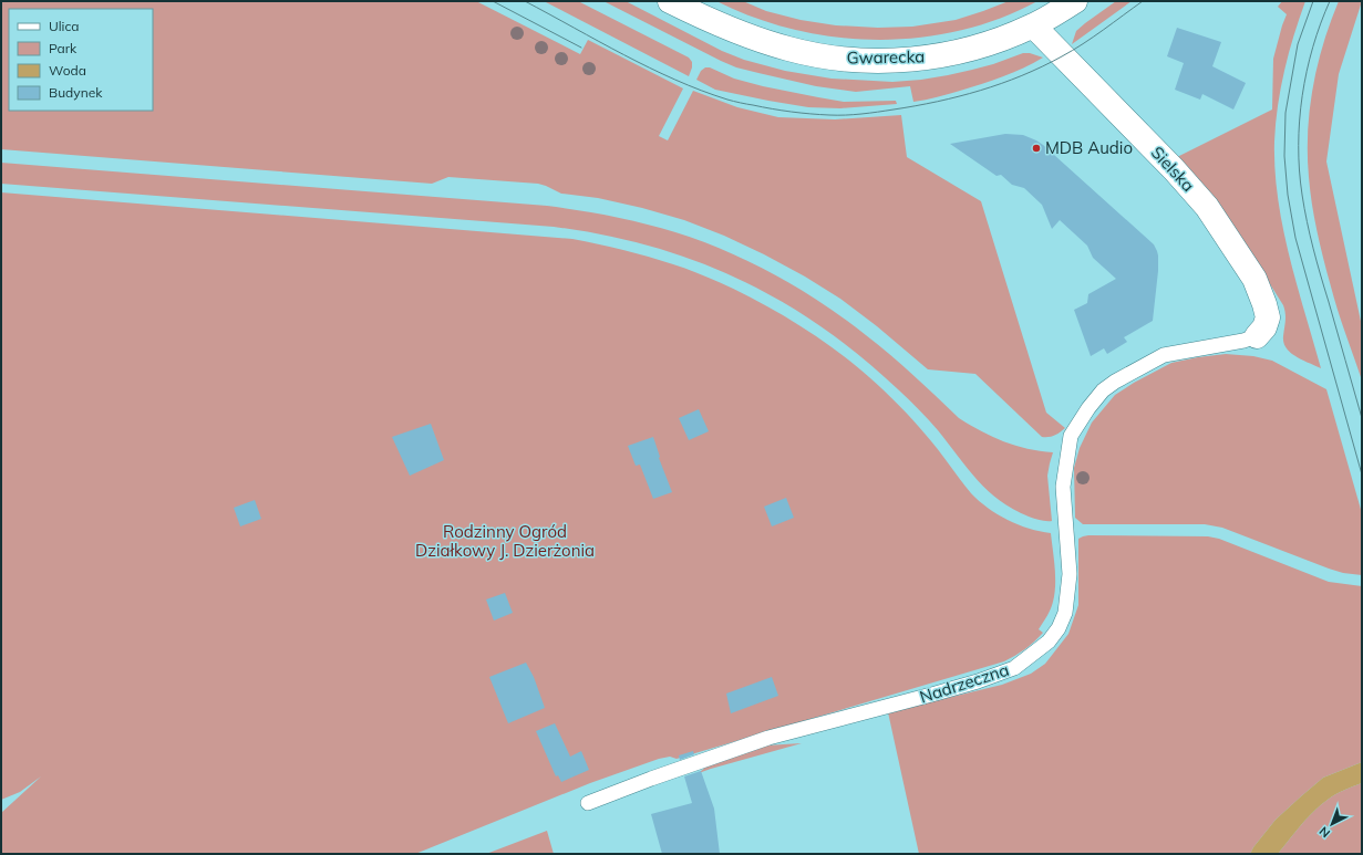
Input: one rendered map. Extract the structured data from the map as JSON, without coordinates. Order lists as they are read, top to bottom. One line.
{"streets":{"street":["Gwarecka","Sielska"],"lane":["Nadrzeczna"]},"crossings":[["Gwarecka","Sielska"],["Sielska","Nadrzeczna"]],"parks":["Rodzinny Ogród Działkowy J. Dzierżonia"],"places":["MDB Audio"],"legend":["Ulica","Park","Woda","Budynek"],"north":"bottom left"}
